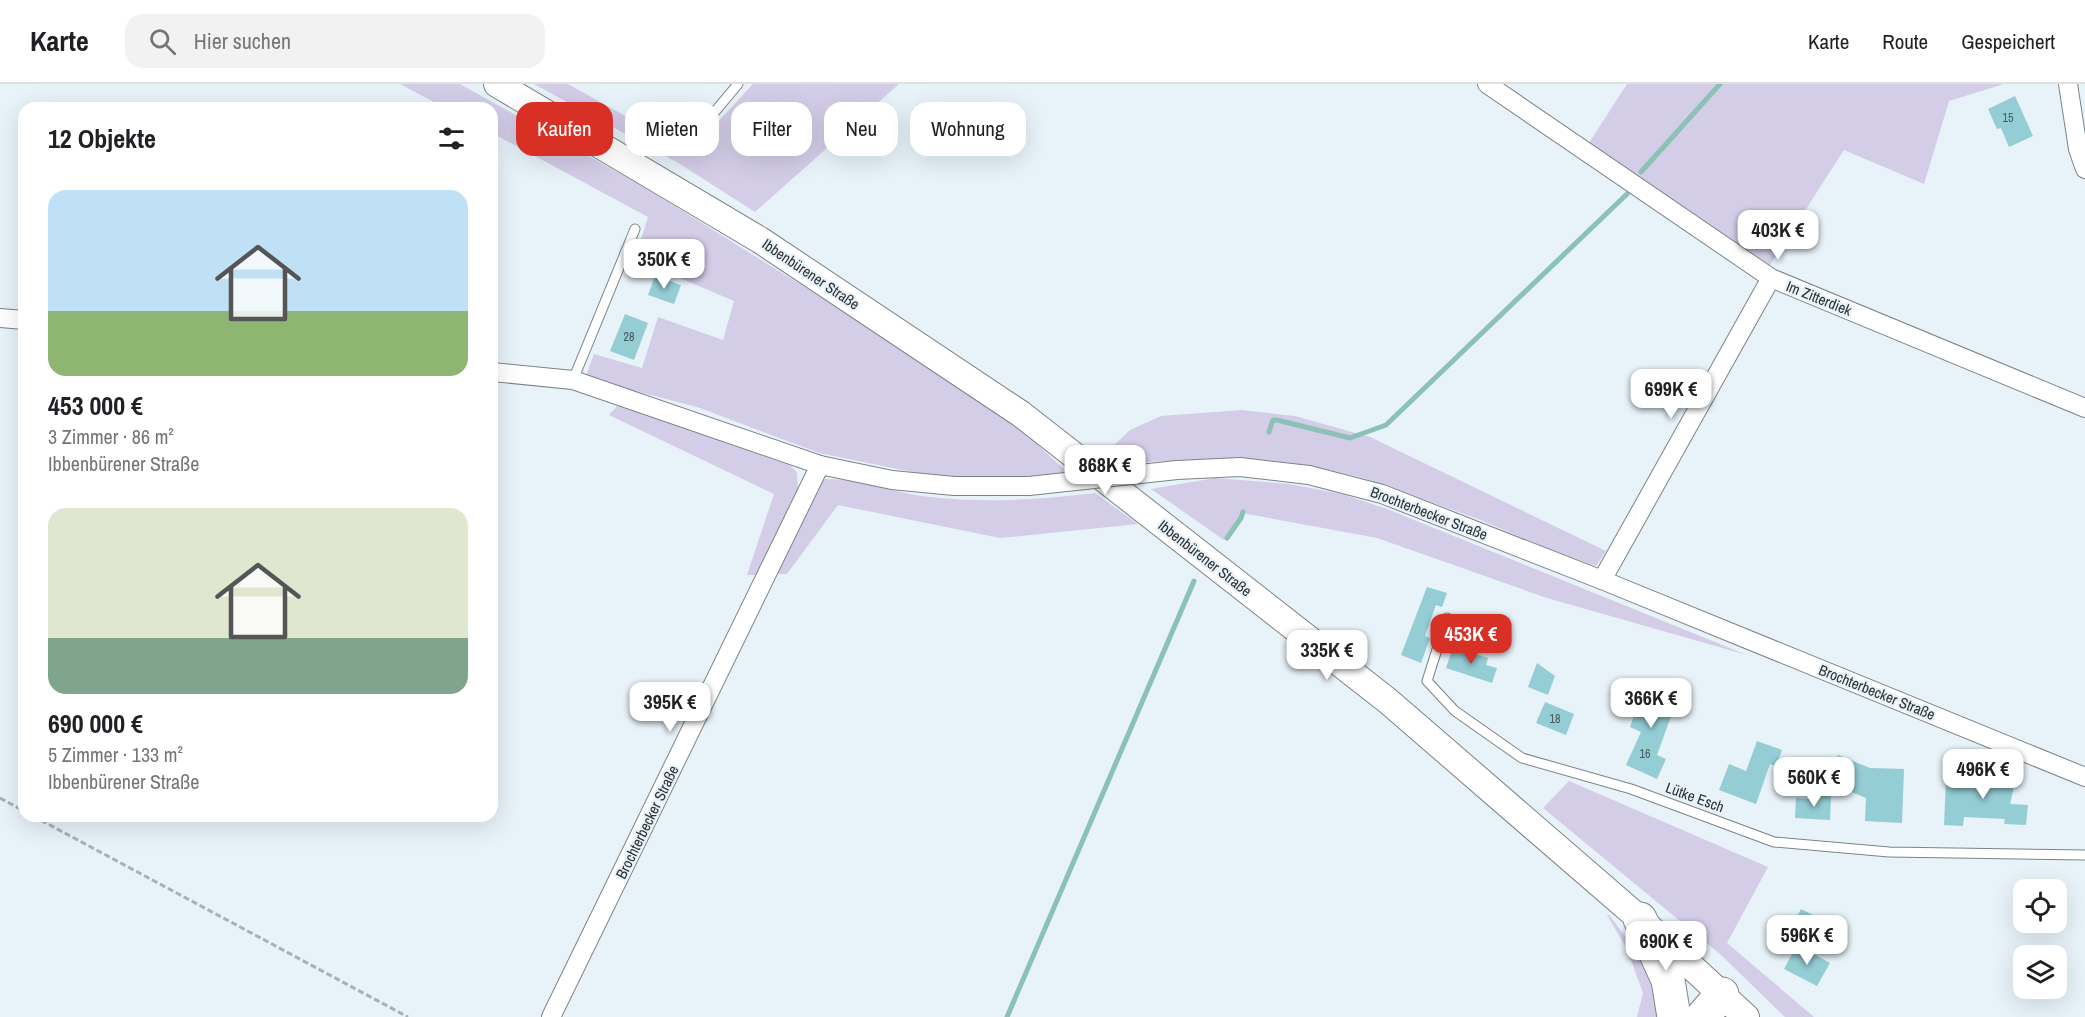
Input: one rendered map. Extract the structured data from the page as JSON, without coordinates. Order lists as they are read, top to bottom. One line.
{"streets":{"main road":["Ibbenbürener Straße"],"street":["Im Zitterdiek","Brochterbecker Straße"],"lane":["Lütke Esch"]},"house_numbers":["15","28","18","16"],"page":{"header":"Karte","search":"Hier suchen","nav":["Karte","Route","Gespeichert"],"chip":["Kaufen","Mieten","Filter","Neu","Wohnung"],"heading":"12 Objekte","list":[{"name":"453 000 €","note":"3 Zimmer · 86 m² · Ibbenbürener Straße"},{"name":"690 000 €","note":"5 Zimmer · 133 m² · Ibbenbürener Straße"}],"price":["403K €","350K €","699K €","868K €","453K €","335K €","366K €","395K €","496K €","560K €","596K €","690K €"]}}
